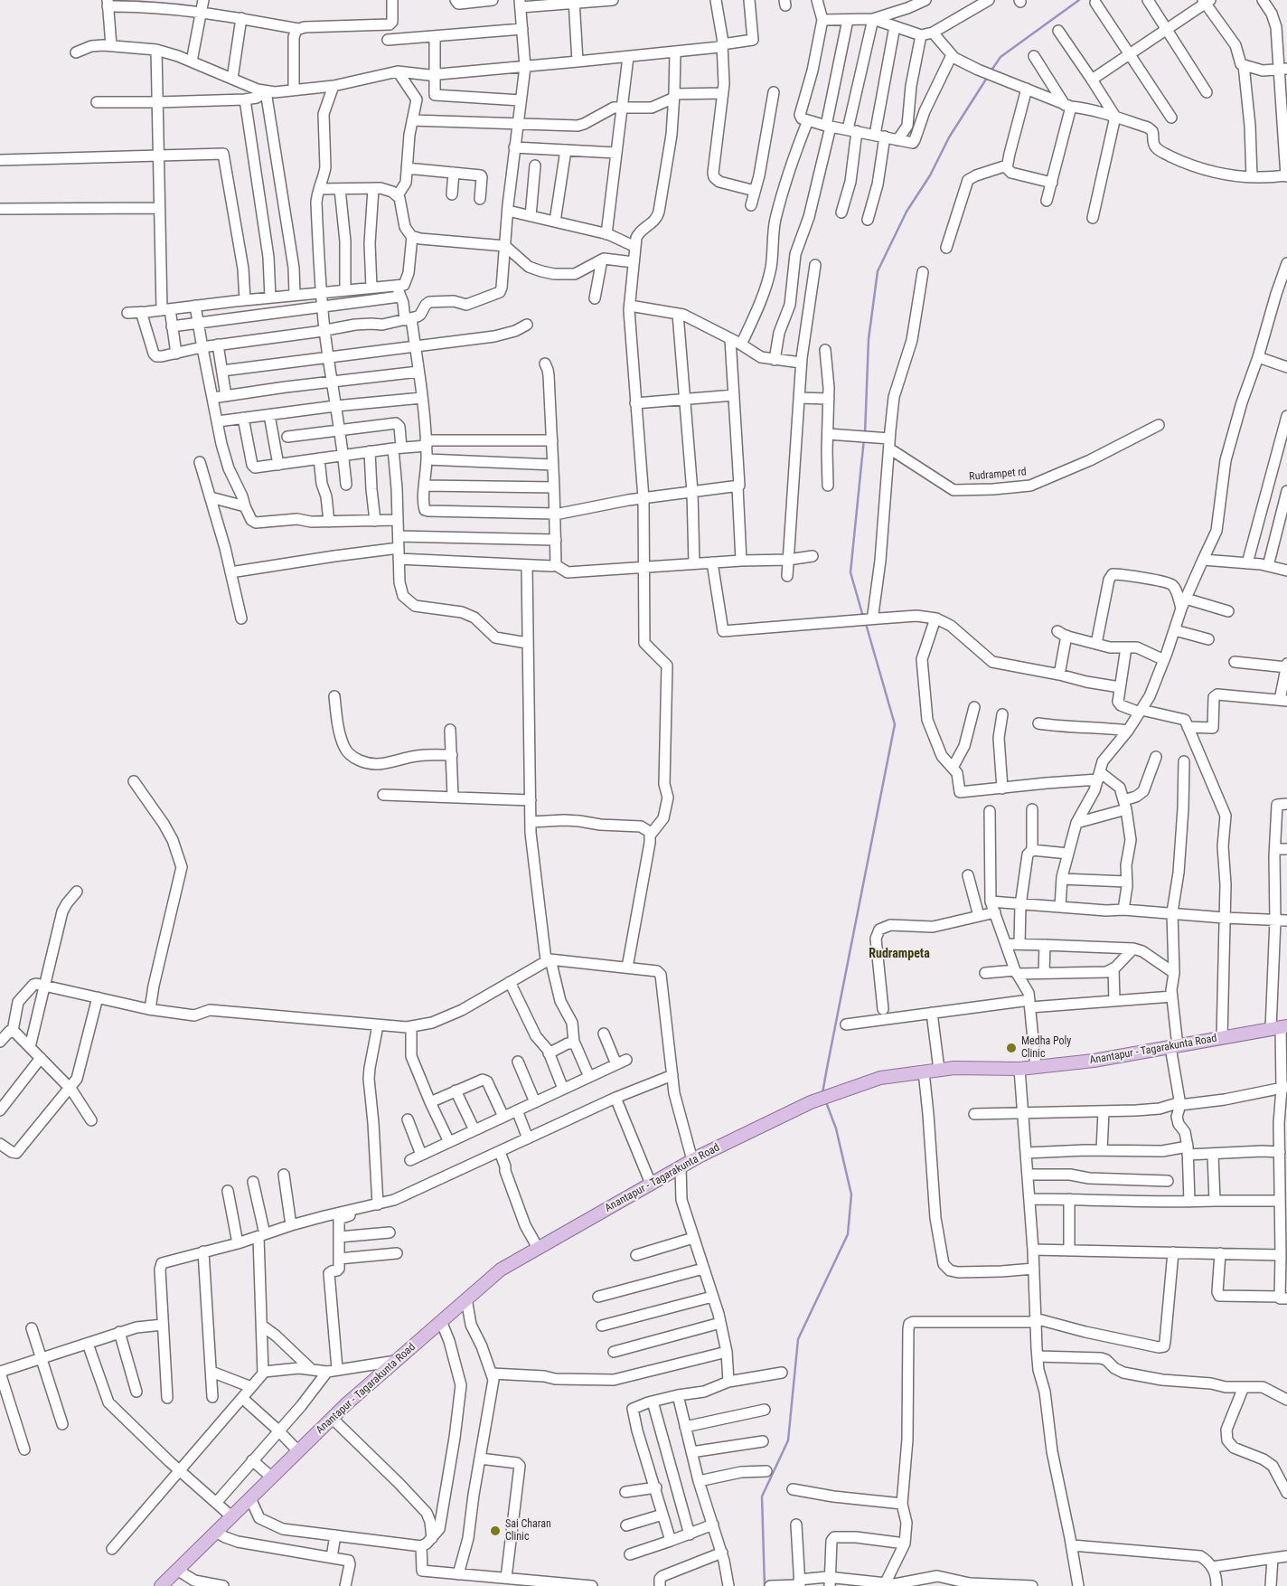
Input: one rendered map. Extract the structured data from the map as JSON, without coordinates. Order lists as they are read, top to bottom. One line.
{"streets":{"main road":["Anantapur - Tagarakunta Road"],"street":["Rudrampet rd"]},"districts":["Rudrampeta"],"places":["Medha Poly Clinic","Sai Charan Clinic"]}
